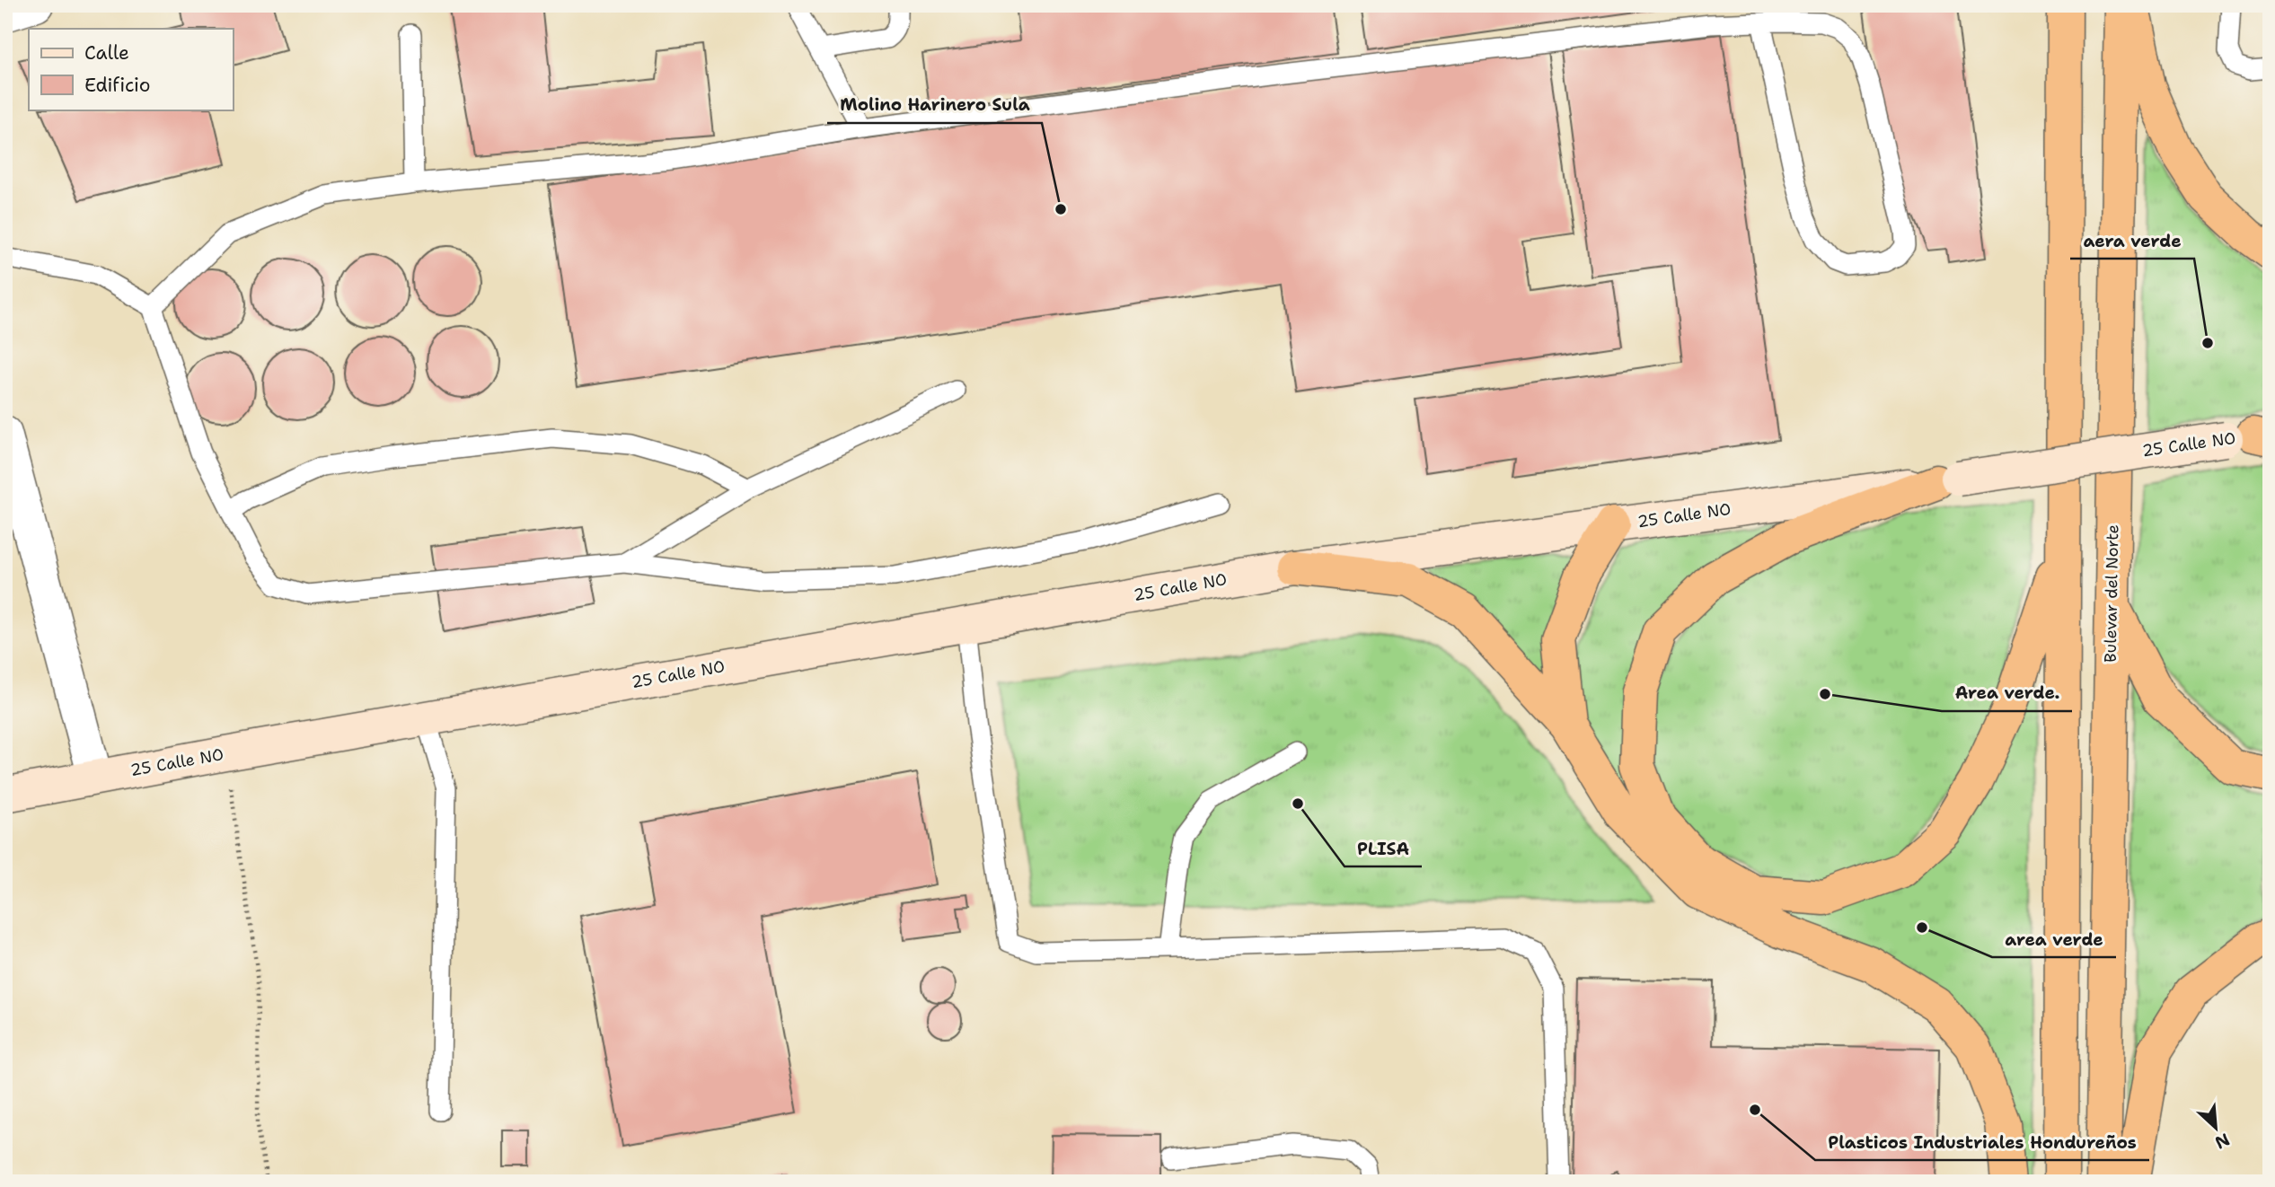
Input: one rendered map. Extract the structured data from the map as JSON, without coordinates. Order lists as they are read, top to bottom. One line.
{"streets":{"highway":["Bulevar del Norte"],"main road":["25 Calle NO"]},"places":["Molino Harinero Sula","aera verde","Area verde.","PLISA","area verde","Plasticos Industriales Hondureños"],"legend":["Calle","Edificio"],"north":"bottom right"}
